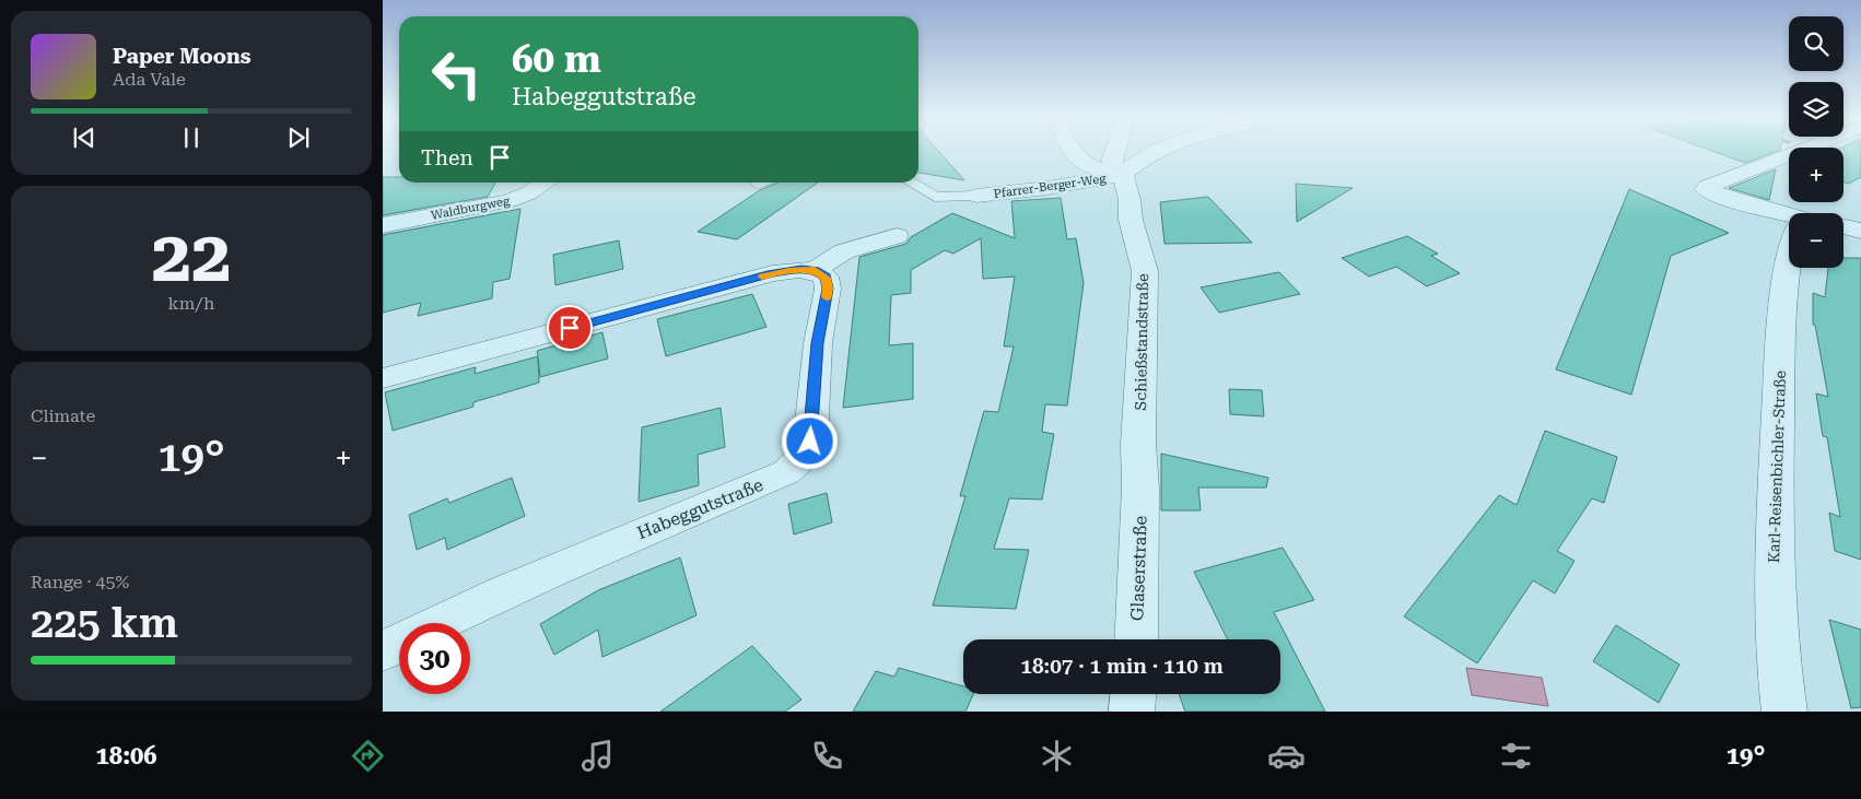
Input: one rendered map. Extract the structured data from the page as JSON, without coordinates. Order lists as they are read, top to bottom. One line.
{"streets":{"street":["Pfarrer-Berger-Weg","Waldburgweg","Schießstandstraße","Karl-Reisenbichler-Straße","Habeggutstraße","Glaserstraße"]},"crossings":[["Pfarrer-Berger-Weg","Schießstandstraße"],["Schießstandstraße","Glaserstraße"]],"page":{"map_buttons":["+","−"],"turn":["60 m","Habeggutstraße"],"song":["Paper Moons","Ada Vale"],"then":"Then","tile":[["22","km/h"],"Climate",["Range · 45%","225 km"]],"heat":["−","19°","+"],"limit":"30","trip":"18:07 · 1 min · 110 m","tabs":["18:06","19°"]}}
